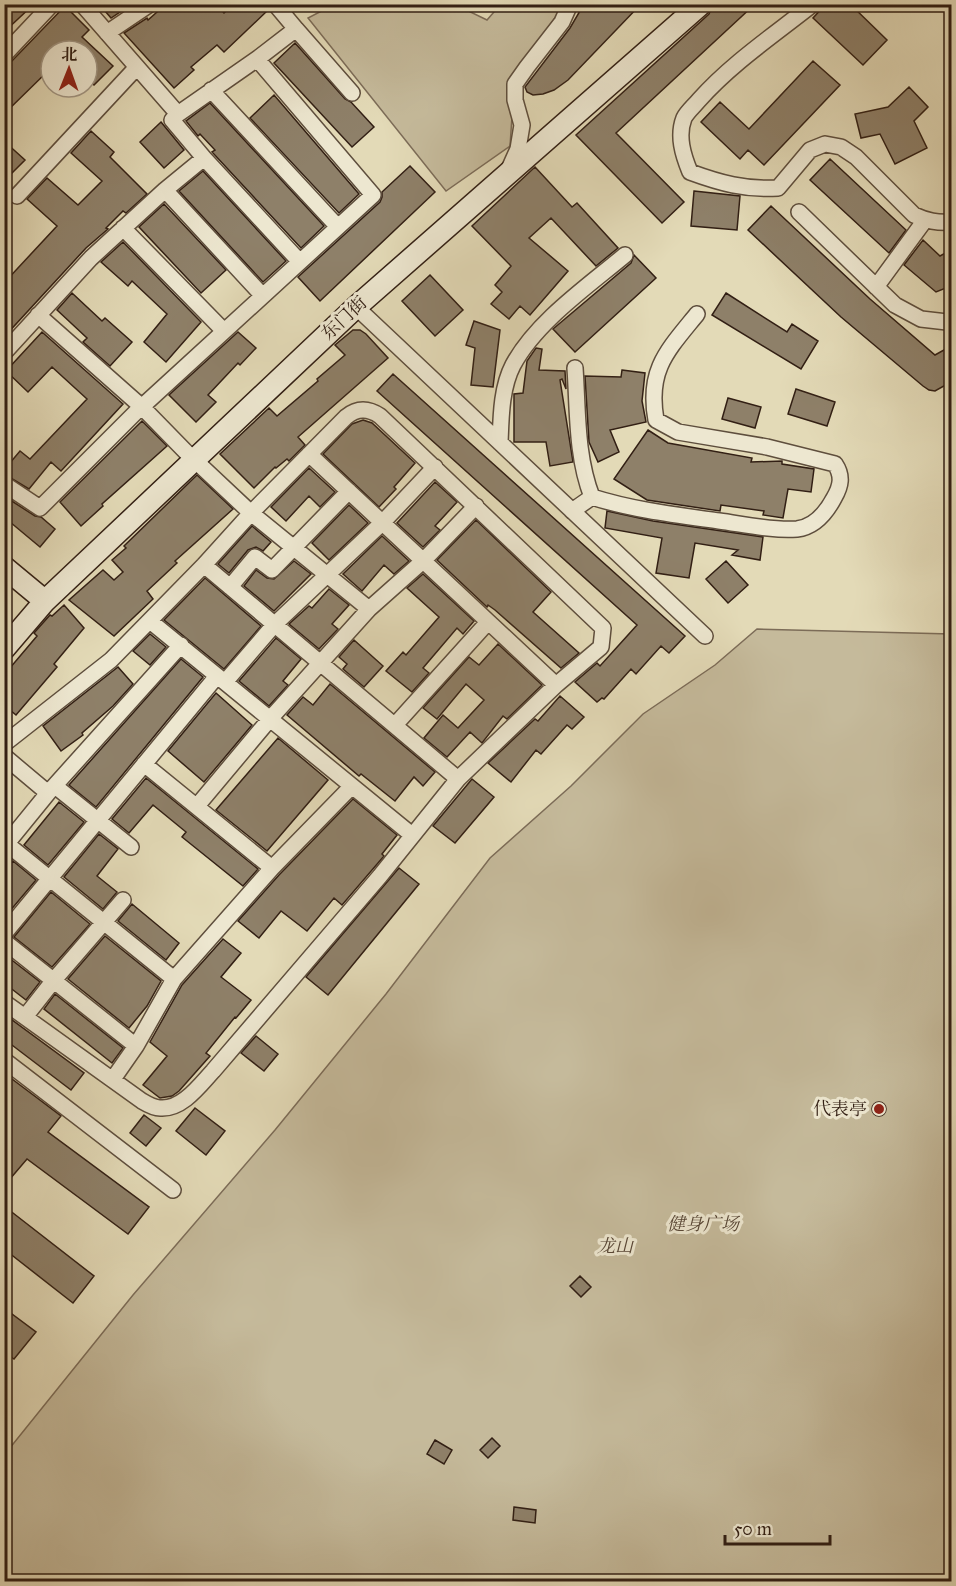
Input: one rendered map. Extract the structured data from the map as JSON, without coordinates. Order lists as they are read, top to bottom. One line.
{"streets":{"street":["东门街"]},"parks":["健身广场","龙山"],"places":["代表亭"],"scale_bar":"50 m","north":"top"}
